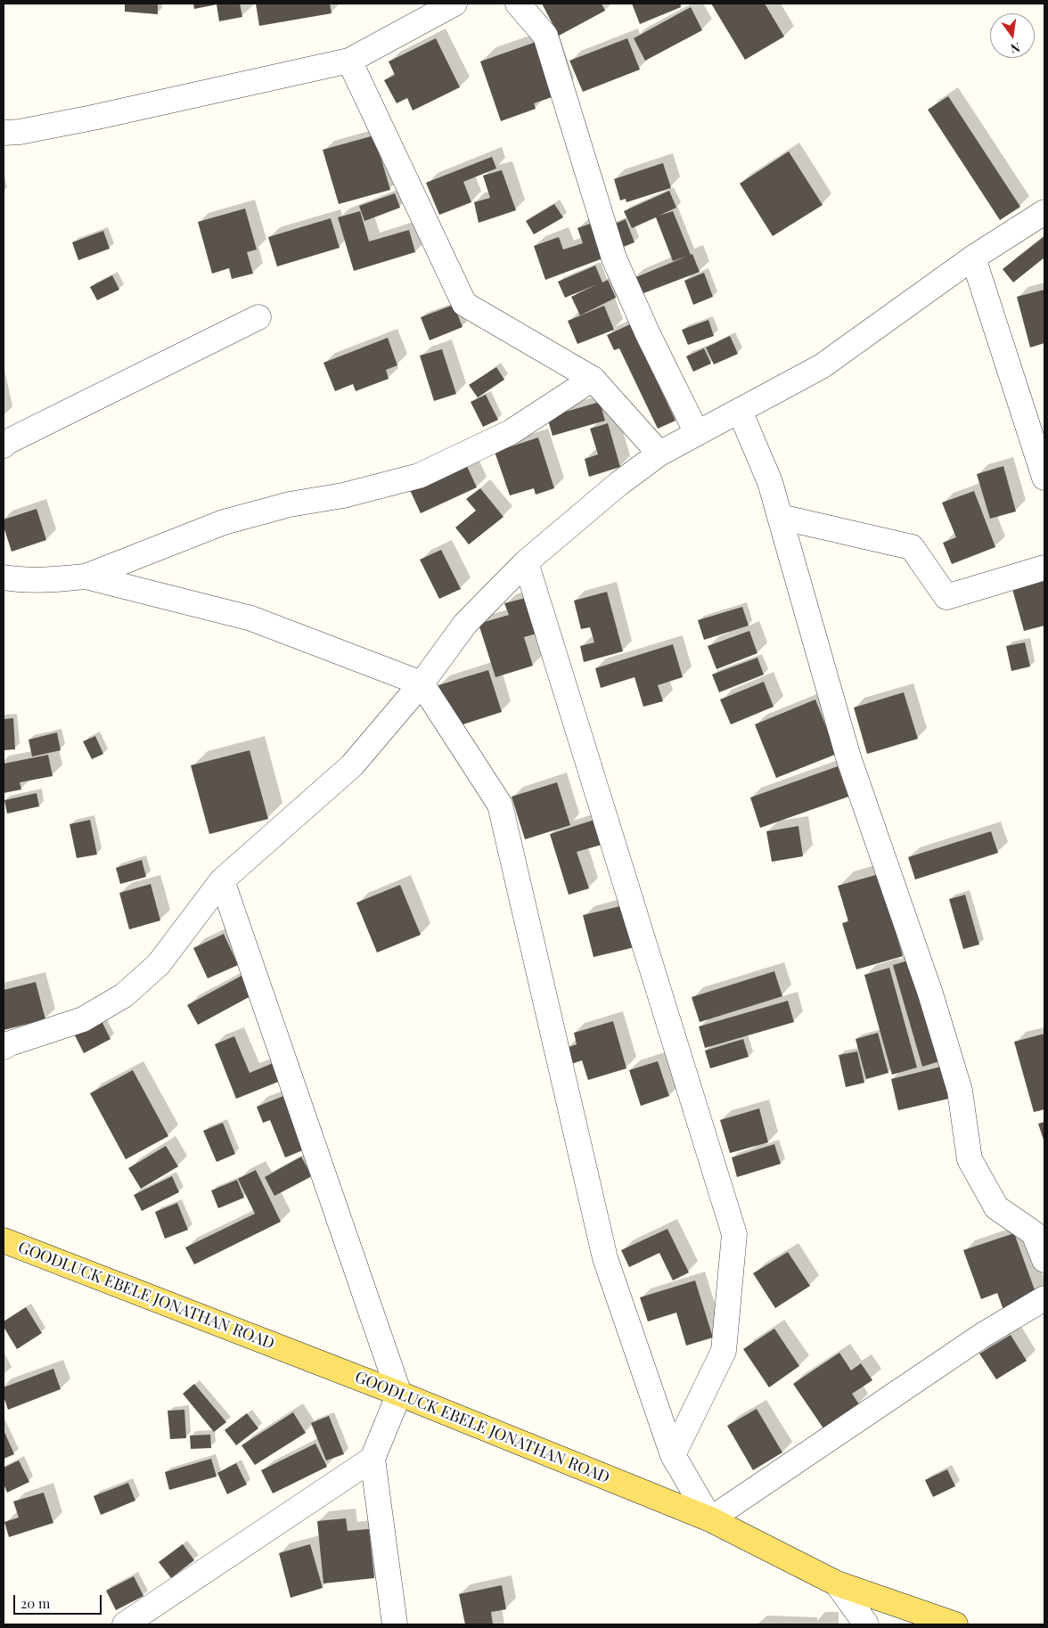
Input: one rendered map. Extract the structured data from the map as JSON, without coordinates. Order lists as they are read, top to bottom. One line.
{"streets":{"main road":["GOODLUCK EBELE JONATHAN ROAD"]},"scale_bar":"20 m","north":"bottom"}
